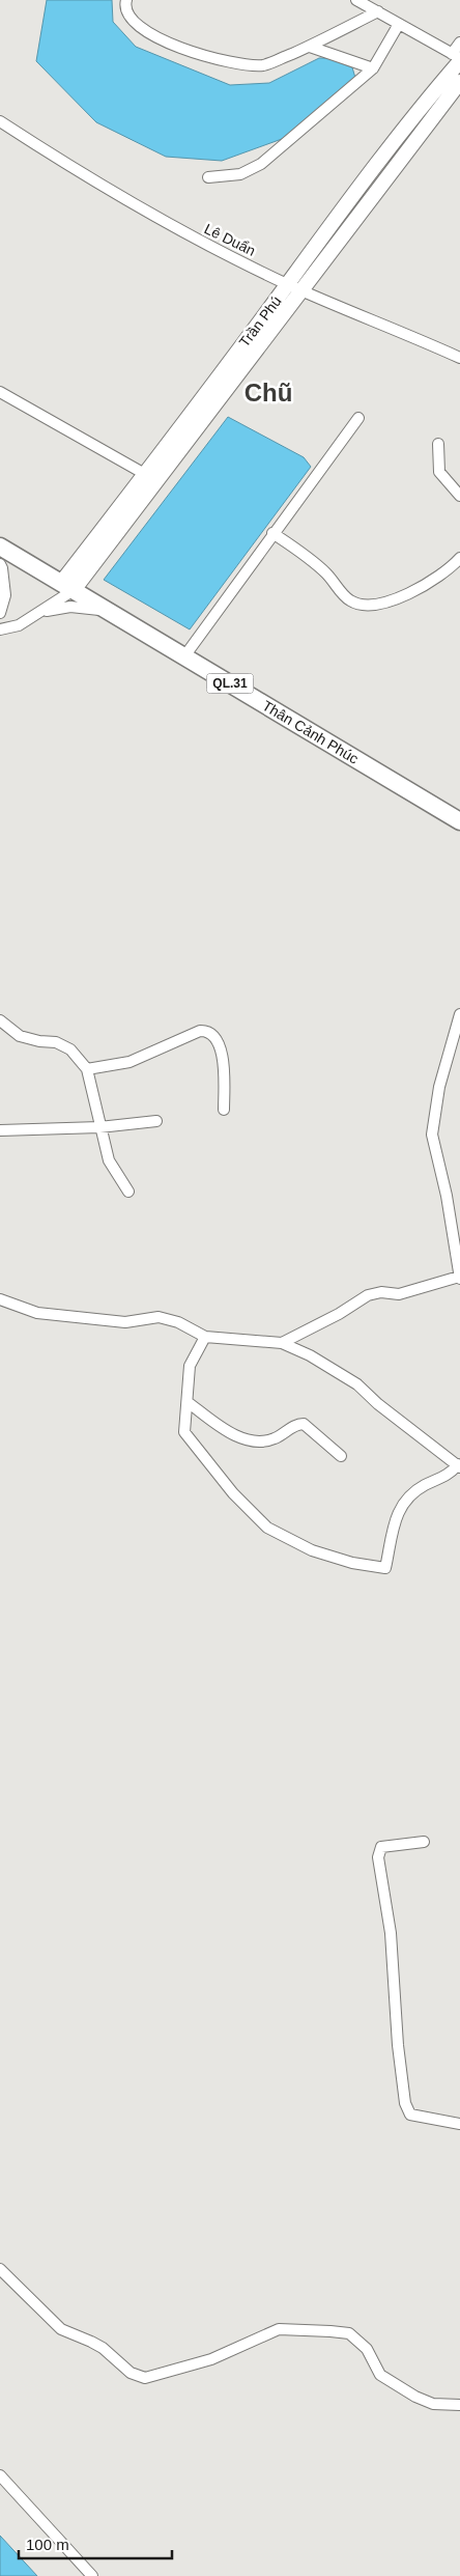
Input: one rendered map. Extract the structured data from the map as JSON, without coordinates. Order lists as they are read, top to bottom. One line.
{"streets":{"highway":["QL.31","Thân Cảnh Phúc"],"main road":["Trần Phú"],"street":["Lê Duẩn"]},"crossings":[["Lê Duẩn","Trần Phú"],["Trần Phú","Thân Cảnh Phúc"]],"districts":["Chũ"],"scale_bar":"100 m"}
